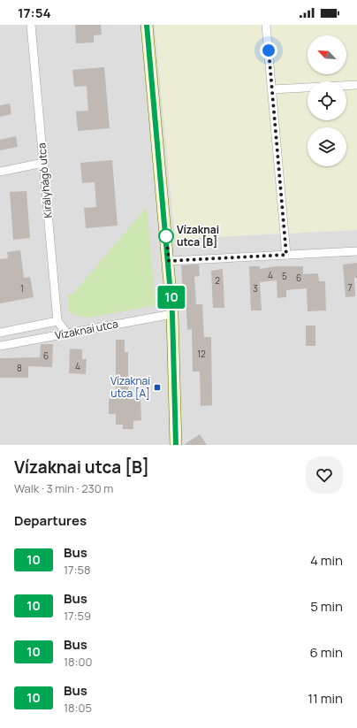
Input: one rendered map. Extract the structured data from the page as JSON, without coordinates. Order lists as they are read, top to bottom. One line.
{"streets":{"street":["Királyhágó utca","Vízaknai utca"]},"places":{"other":["Vízaknai utca [B]"],"transit":["Vízaknai utca [A]"]},"lines":["bus line 10"],"house_numbers":["4","5","6","2","7","1","3","12","6","4","8"],"north":"top left","page":{"status":"17:54","on_map":"10","heading":[["Vízaknai utca [B]","Walk · 3 min · 230 m"],"Departures"],"list":[{"mark":"10","name":"Bus","note":"17:58","value":"4 min"},{"mark":"10","name":"Bus","note":"17:59","value":"5 min"},{"mark":"10","name":"Bus","note":"18:00","value":"6 min"},{"mark":"10","name":"Bus","note":"18:05","value":"11 min"}]}}
